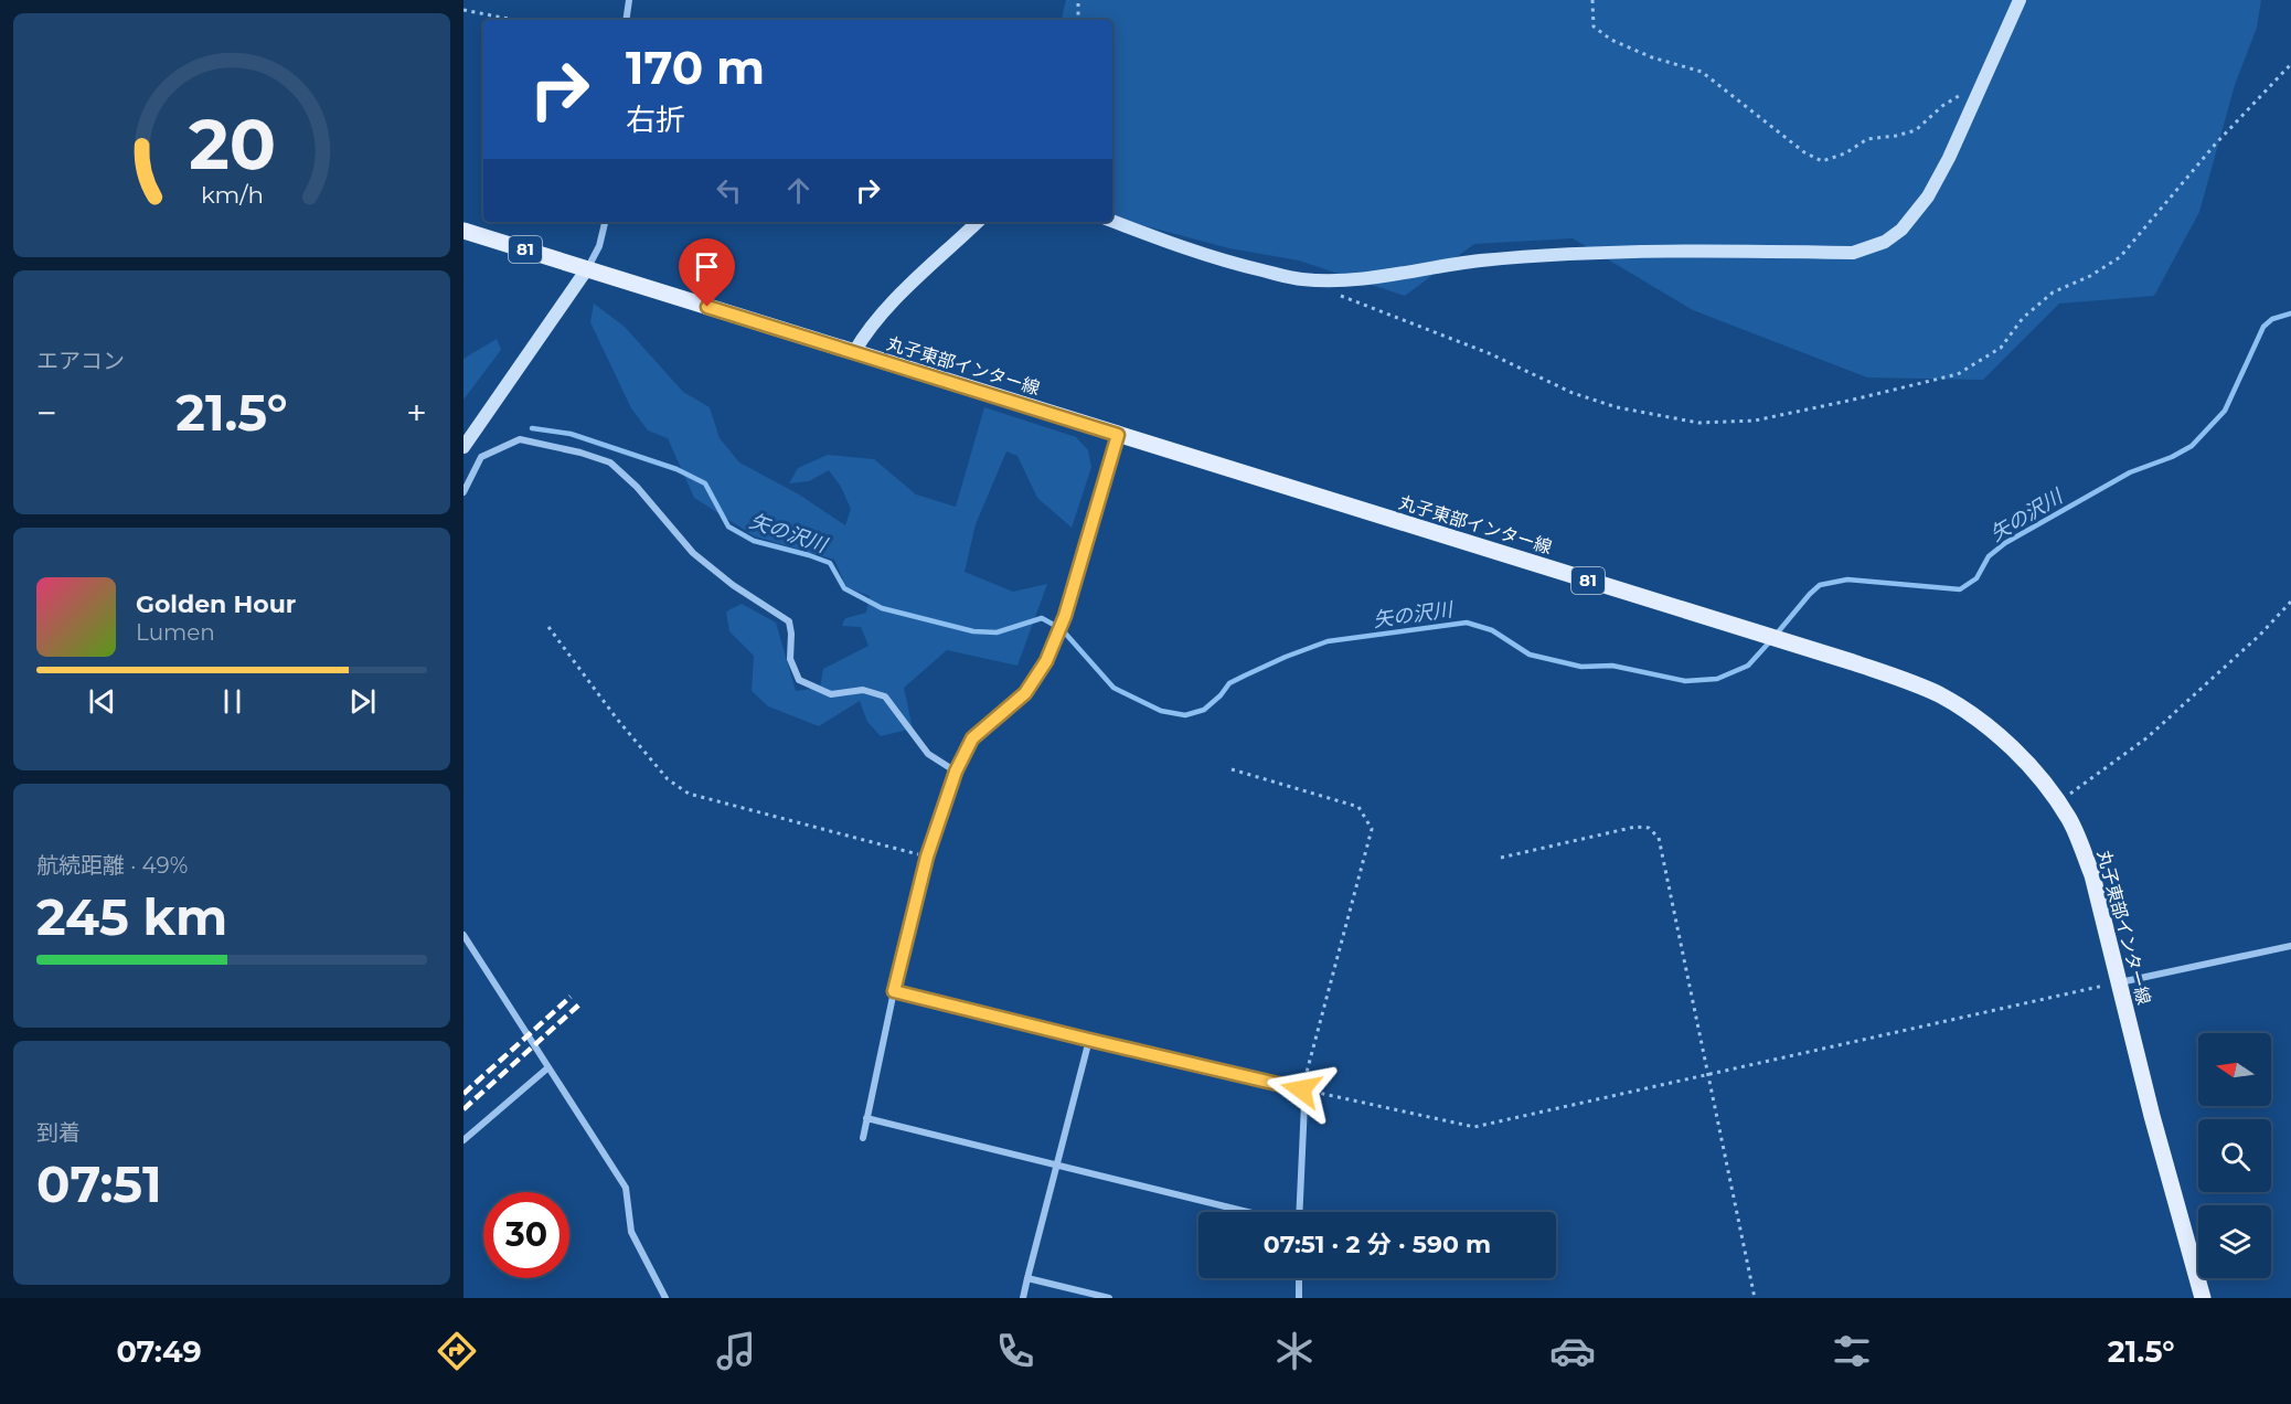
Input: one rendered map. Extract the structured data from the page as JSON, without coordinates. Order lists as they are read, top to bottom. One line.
{"streets":{"main road":["81","丸子東部インター線"]},"water":["矢の沢川"],"north":"left","page":{"turn":["170 m","右折"],"tile":["エアコン",["航続距離 · 49%","245 km"],["到着","07:51"]],"heat":["−","21.5°","+"],"song":["Golden Hour","Lumen"],"limit":"30","trip":"07:51 · 2 分 · 590 m","tabs":["07:49","21.5°"],"gauge":["20","km/h"]}}
